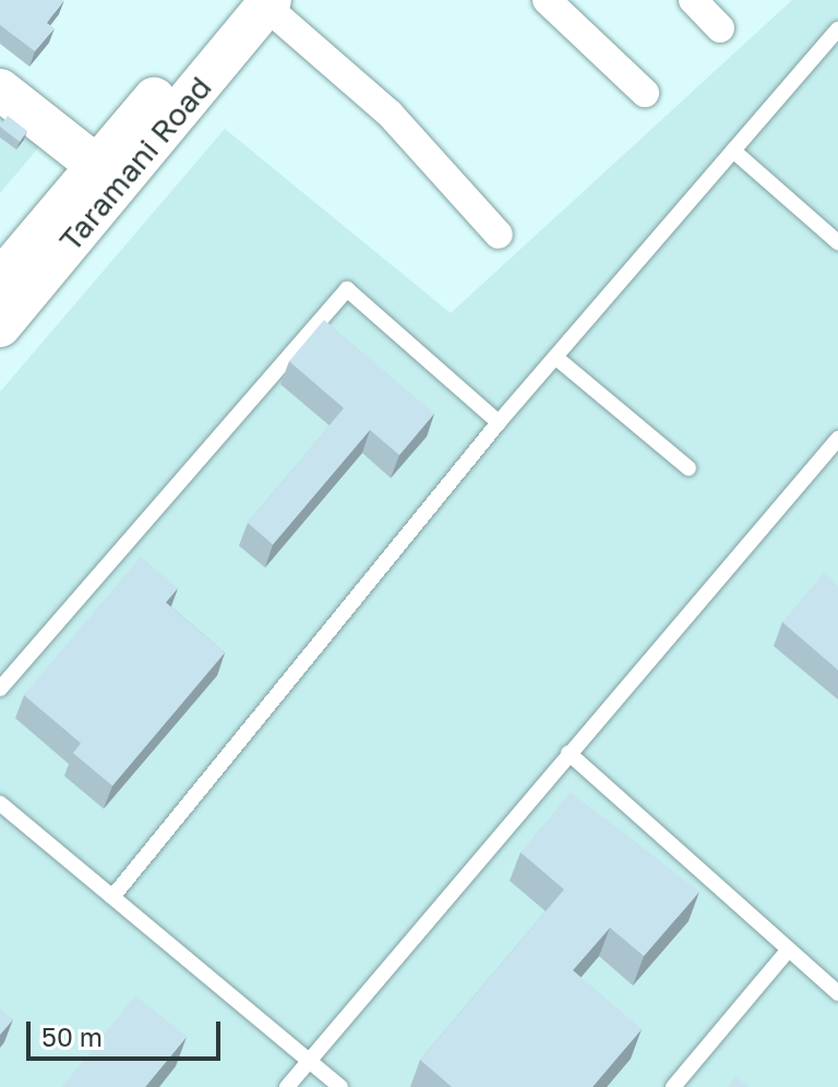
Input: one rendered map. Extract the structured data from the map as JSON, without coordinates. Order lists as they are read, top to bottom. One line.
{"streets":{"street":["Taramani Road"]},"scale_bar":"50 m"}
